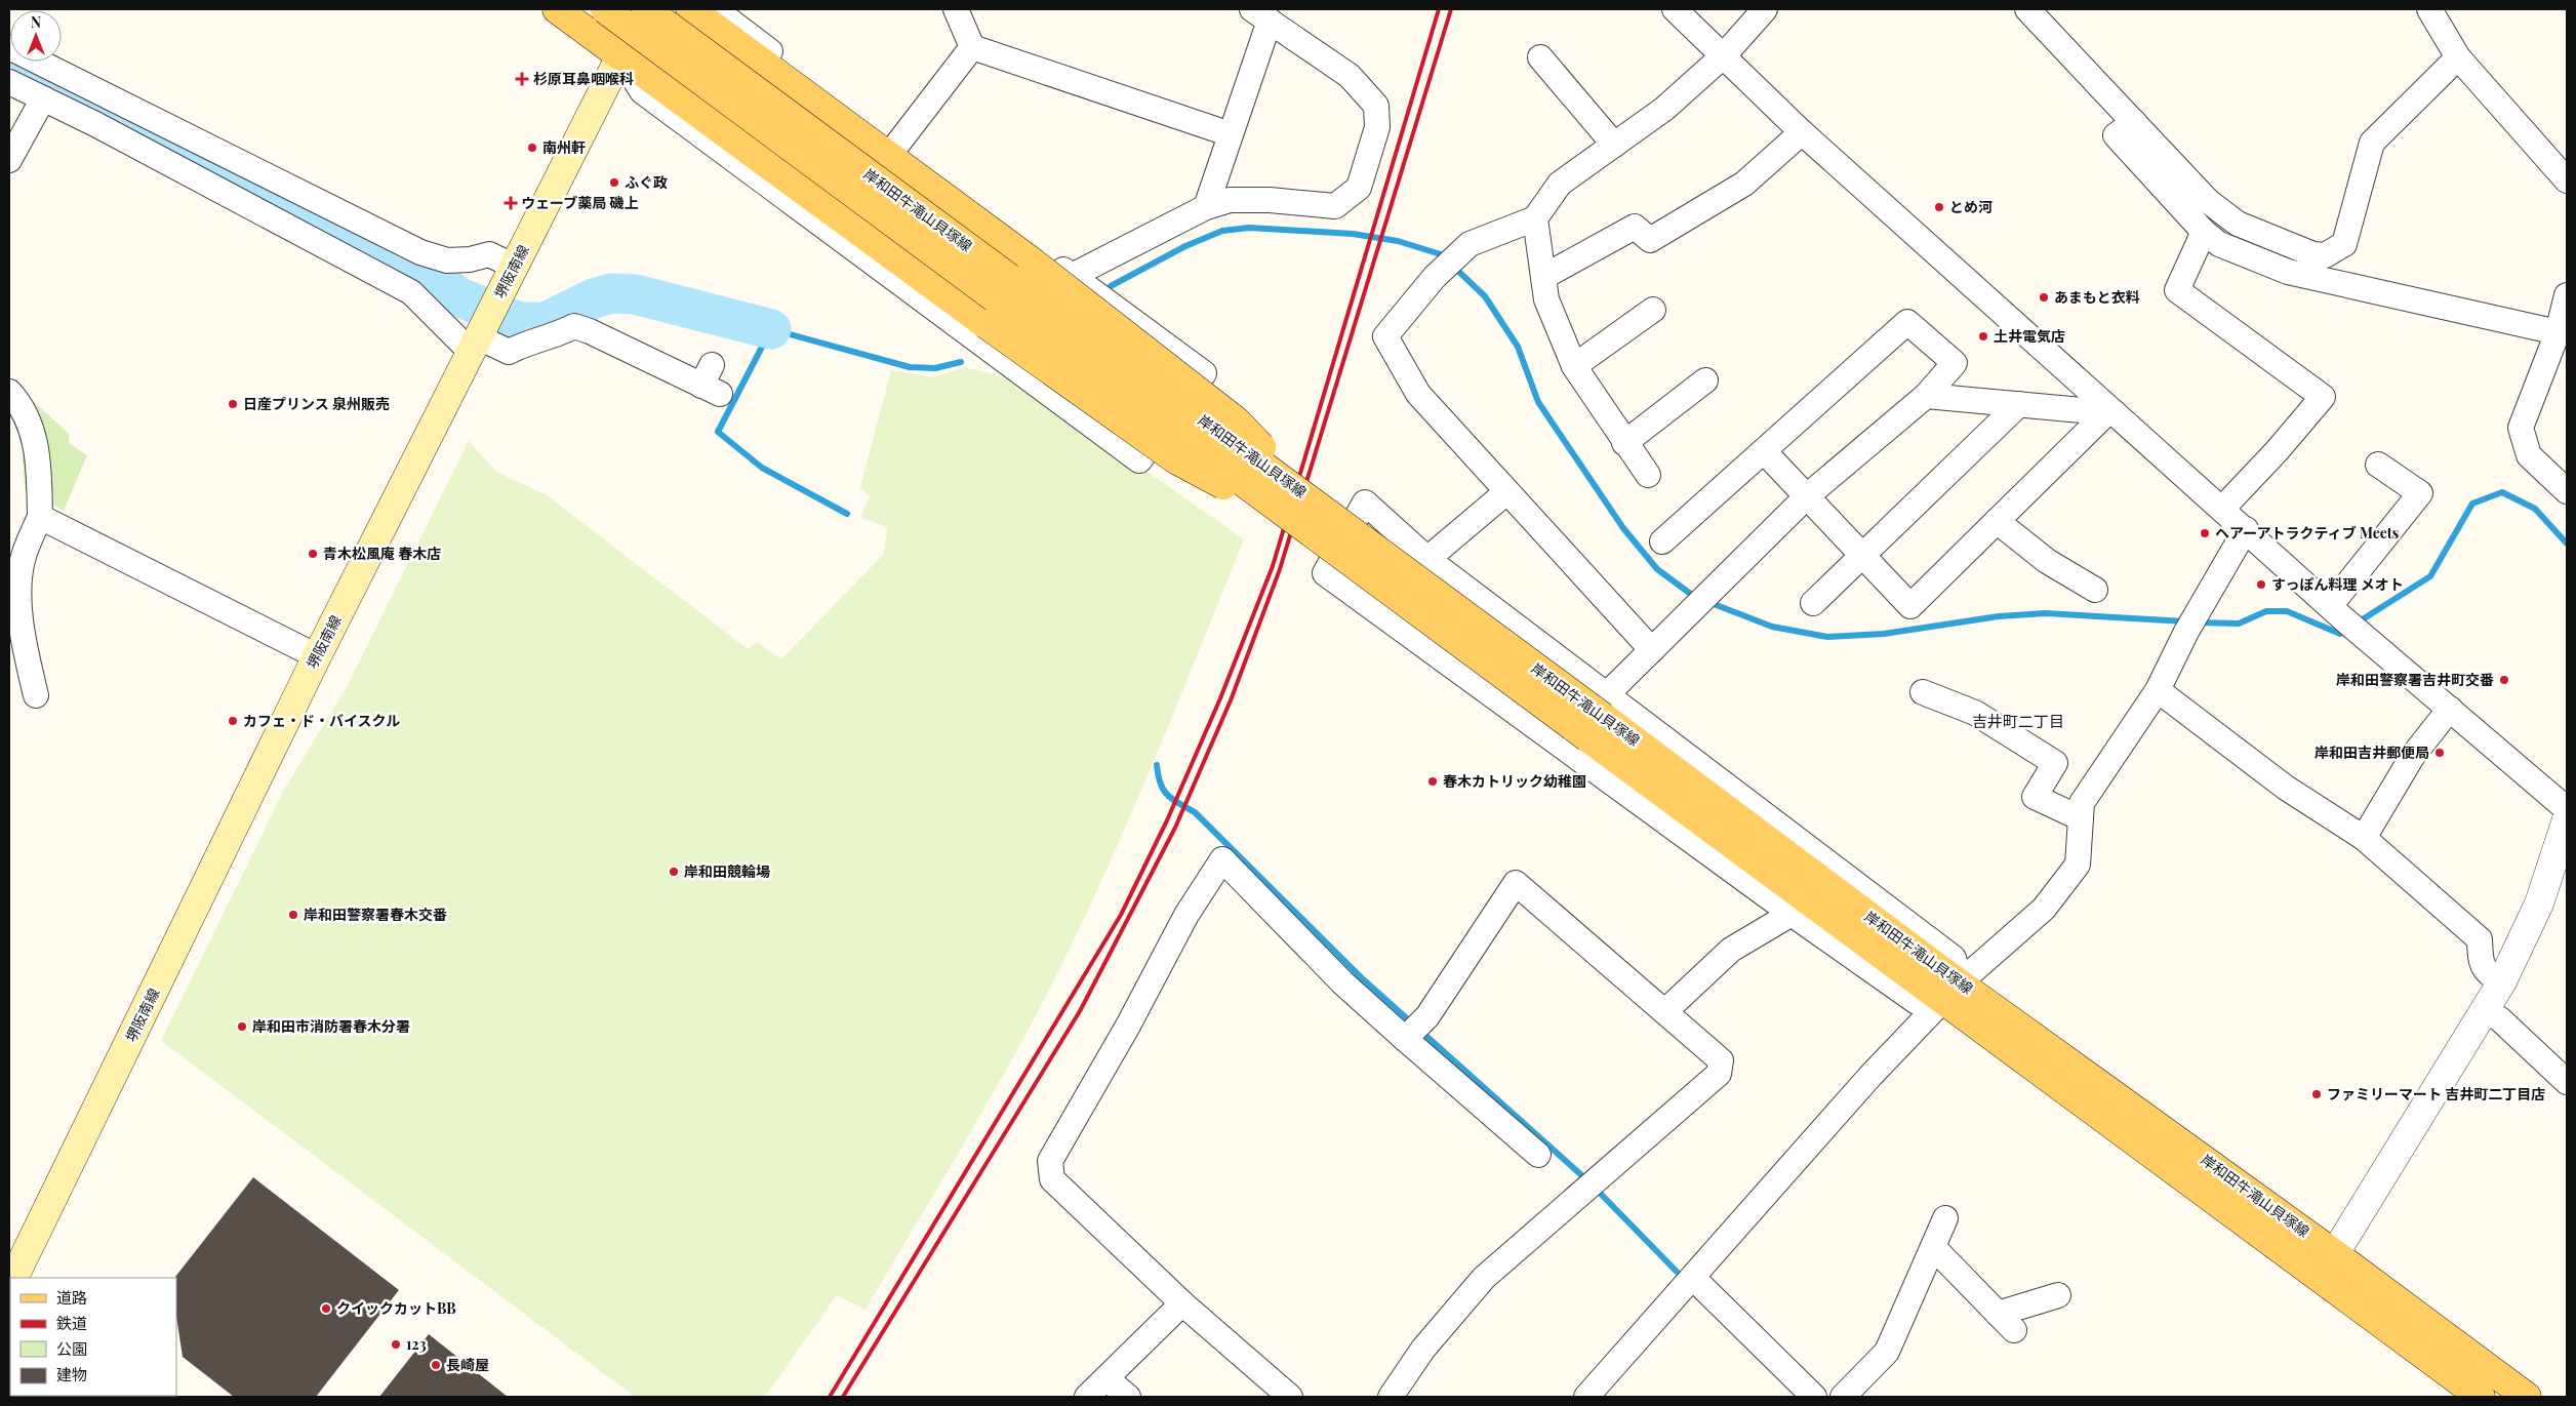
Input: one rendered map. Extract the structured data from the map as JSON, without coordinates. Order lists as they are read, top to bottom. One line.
{"streets":{"main road":["岸和田牛滝山貝塚線","堺阪南線"]},"crossings":[["岸和田牛滝山貝塚線","堺阪南線"]],"districts":["吉井町二丁目"],"places":{"health":["杉原耳鼻咽喉科","ウェーブ薬局 磯上"],"other":["南州軒","ふぐ政","とめ河","あまもと衣料","土井電気店","日産プリンス 泉州販売","ヘアーアトラクティブ Meets","青木松風庵 春木店","すっぽん料理 メオト","岸和田警察署吉井町交番","カフェ・ド・バイスクル","岸和田吉井郵便局","春木カトリック幼稚園","岸和田競輪場","岸和田警察署春木交番","岸和田市消防署春木分署","ファミリーマート 吉井町二丁目店","クイックカットBB","123","長崎屋"]},"legend":["道路","鉄道","公園","建物"],"north":"top"}
